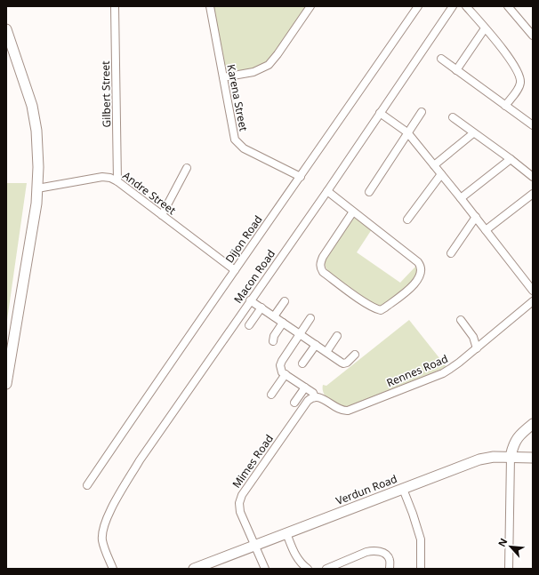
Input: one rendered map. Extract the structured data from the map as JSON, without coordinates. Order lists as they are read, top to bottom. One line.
{"streets":{"street":["Gilbert Street","Karena Street","Andre Street","Dijon Road","Macon Road","Rennes Road","Mimes Road","Verdun Road"]},"crossings":[["Gilbert Street","Andre Street"],["Karena Street","Dijon Road"],["Andre Street","Dijon Road"],["Rennes Road","Mimes Road"],["Mimes Road","Verdun Road"]],"north":"top left"}
